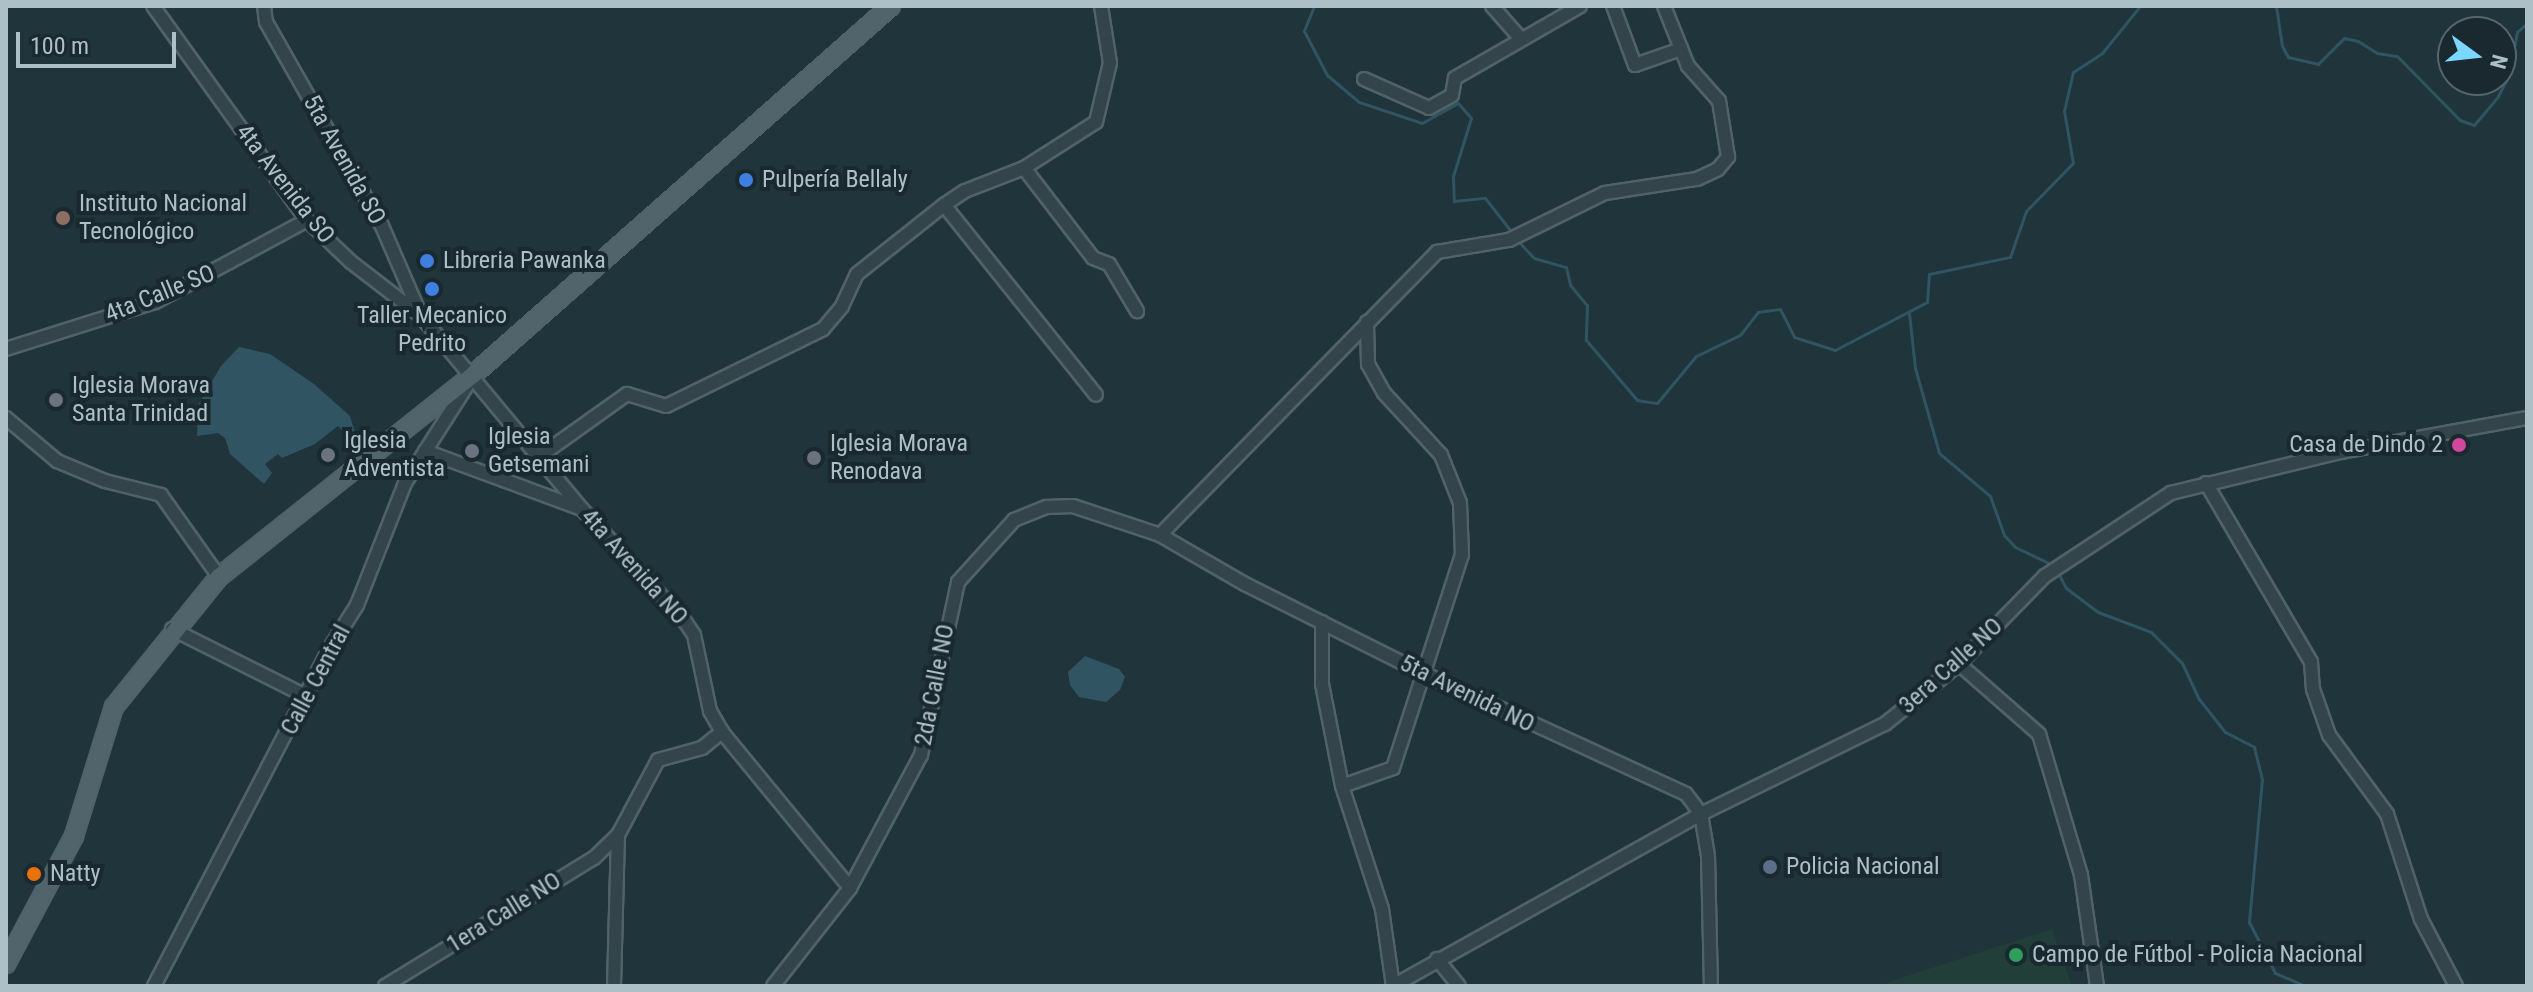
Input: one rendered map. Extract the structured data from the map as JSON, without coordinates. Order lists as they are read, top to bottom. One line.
{"streets":{"street":["5ta Avenida SO","4ta Avenida SO","4ta Calle SO","4ta Avenida NO","3era Calle NO","Calle Central","2da Calle NO","5ta Avenida NO","1era Calle NO"]},"crossings":[["5ta Avenida SO","4ta Avenida SO"],["4ta Avenida SO","4ta Calle SO"],["4ta Avenida SO","4ta Avenida NO"],["4ta Avenida SO","Calle Central"],["4ta Avenida NO","Calle Central"],["4ta Avenida NO","2da Calle NO"],["3era Calle NO","5ta Avenida NO"],["2da Calle NO","5ta Avenida NO"]],"places":["Pulpería Bellaly","Instituto Nacional Tecnológico","Libreria Pawanka","Taller Mecanico Pedrito","Iglesia Morava Santa Trinidad","Casa de Dindo 2","Iglesia Getsemani","Iglesia Adventista","Iglesia Morava Renodava","Policia Nacional","Natty","Campo de Fútbol - Policia Nacional"],"scale_bar":"100 m","north":"right"}
